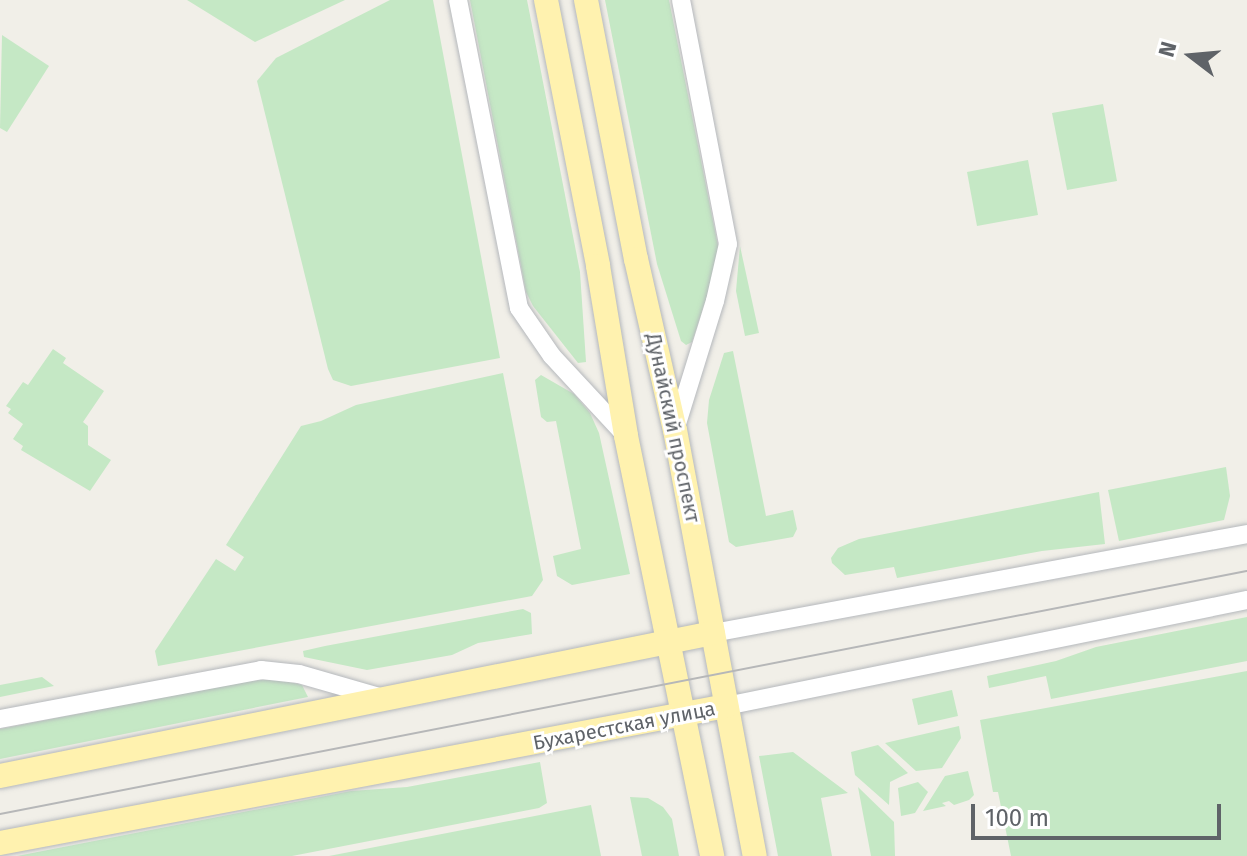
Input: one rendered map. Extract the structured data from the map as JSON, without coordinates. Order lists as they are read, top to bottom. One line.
{"streets":{"main road":["Дунайский проспект","Бухарестская улица"]},"crossings":[["Дунайский проспект","Бухарестская улица"]],"scale_bar":"100 m","north":"left"}
